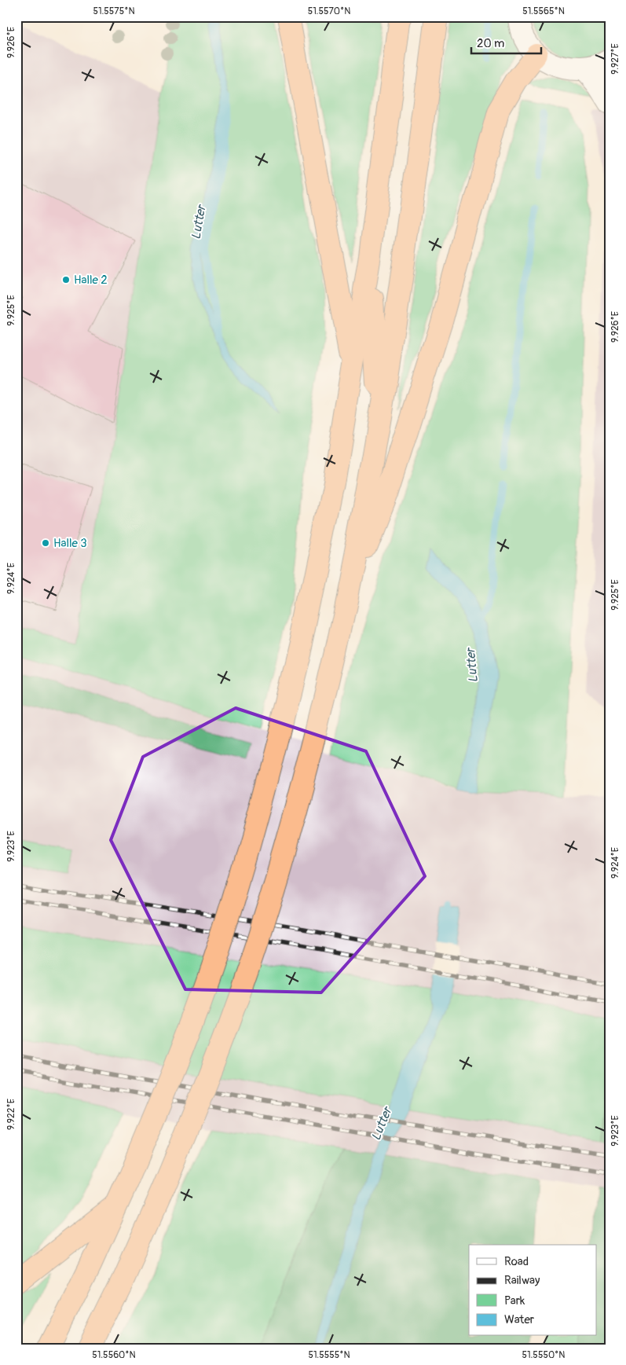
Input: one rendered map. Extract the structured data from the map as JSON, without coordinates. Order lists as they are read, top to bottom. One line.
{"water":["Lutter"],"places":["Halle 2","Halle 3"],"legend":["Road","Railway","Park","Water"],"scale_bar":"20 m","coordinates":["51.5575°N","51.5570°N","51.5565°N","9.926°E","9.927°E","9.925°E","9.924°E","9.923°E","9.922°E","51.5560°N","51.5555°N","51.5550°N"]}
